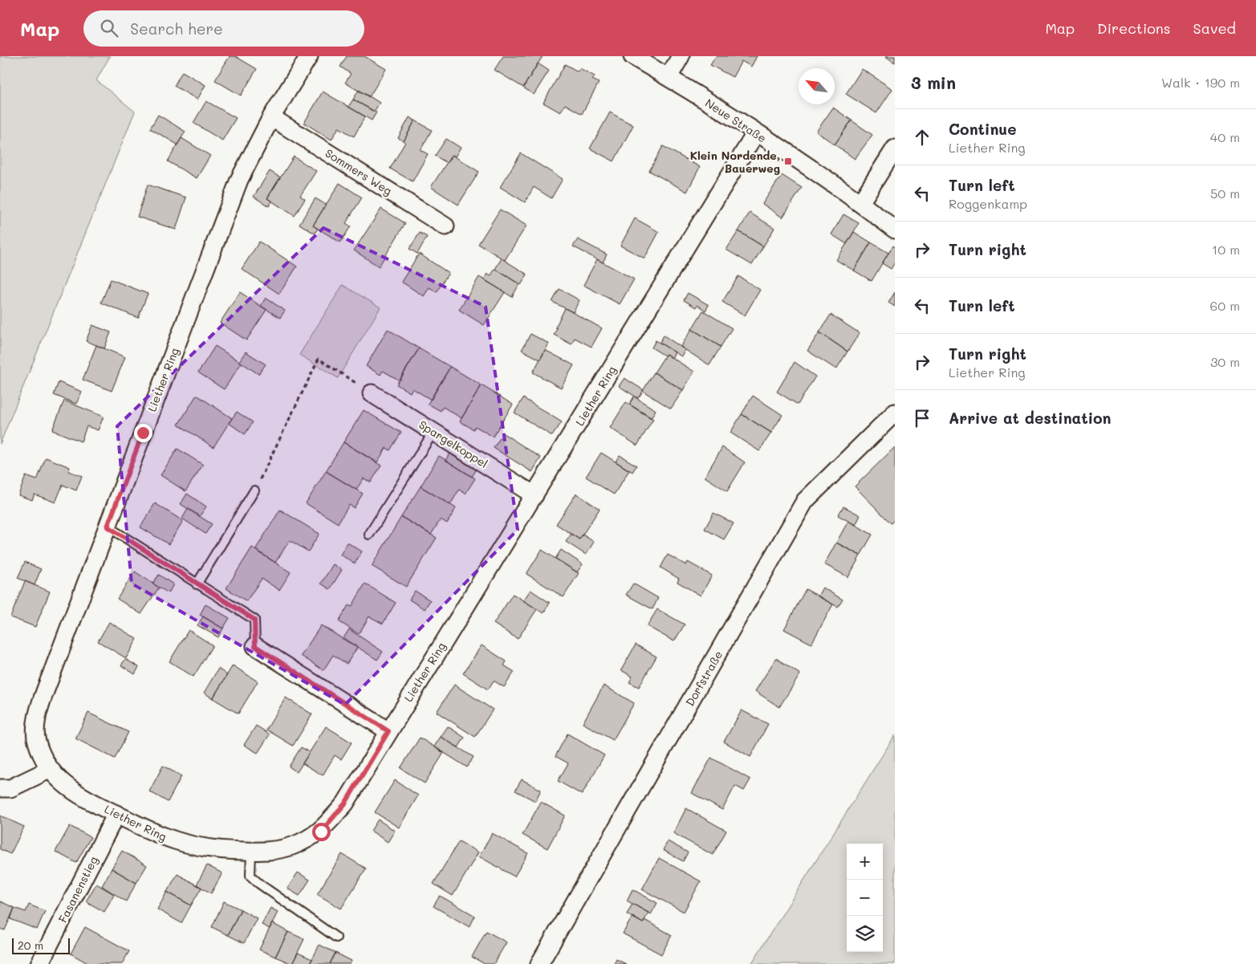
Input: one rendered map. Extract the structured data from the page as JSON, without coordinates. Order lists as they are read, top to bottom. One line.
{"streets":{"street":["Neue Straße","Sommers Weg","Liether Ring","Spargelkoppel","Dorfstraße","Fasanenstieg"]},"crossings":[["Neue Straße","Liether Ring"],["Sommers Weg","Liether Ring"],["Liether Ring","Spargelkoppel"],["Liether Ring","Fasanenstieg"]],"places":{"transit":["Klein Nordende, Bauerweg"]},"scale_bar":"20 m","north":"top left","page":{"header":"Map","search":"Search here","nav":["Map","Directions","Saved"],"heading":["3 min","Walk · 190 m"],"list":[["Continue","Liether Ring","40 m"],["Turn left","Roggenkamp","50 m"],["Turn right","10 m"],["Turn left","60 m"],["Turn right","Liether Ring","30 m"],"Arrive at destination"],"map_buttons":["+","−"],"scale":"20 m"}}
